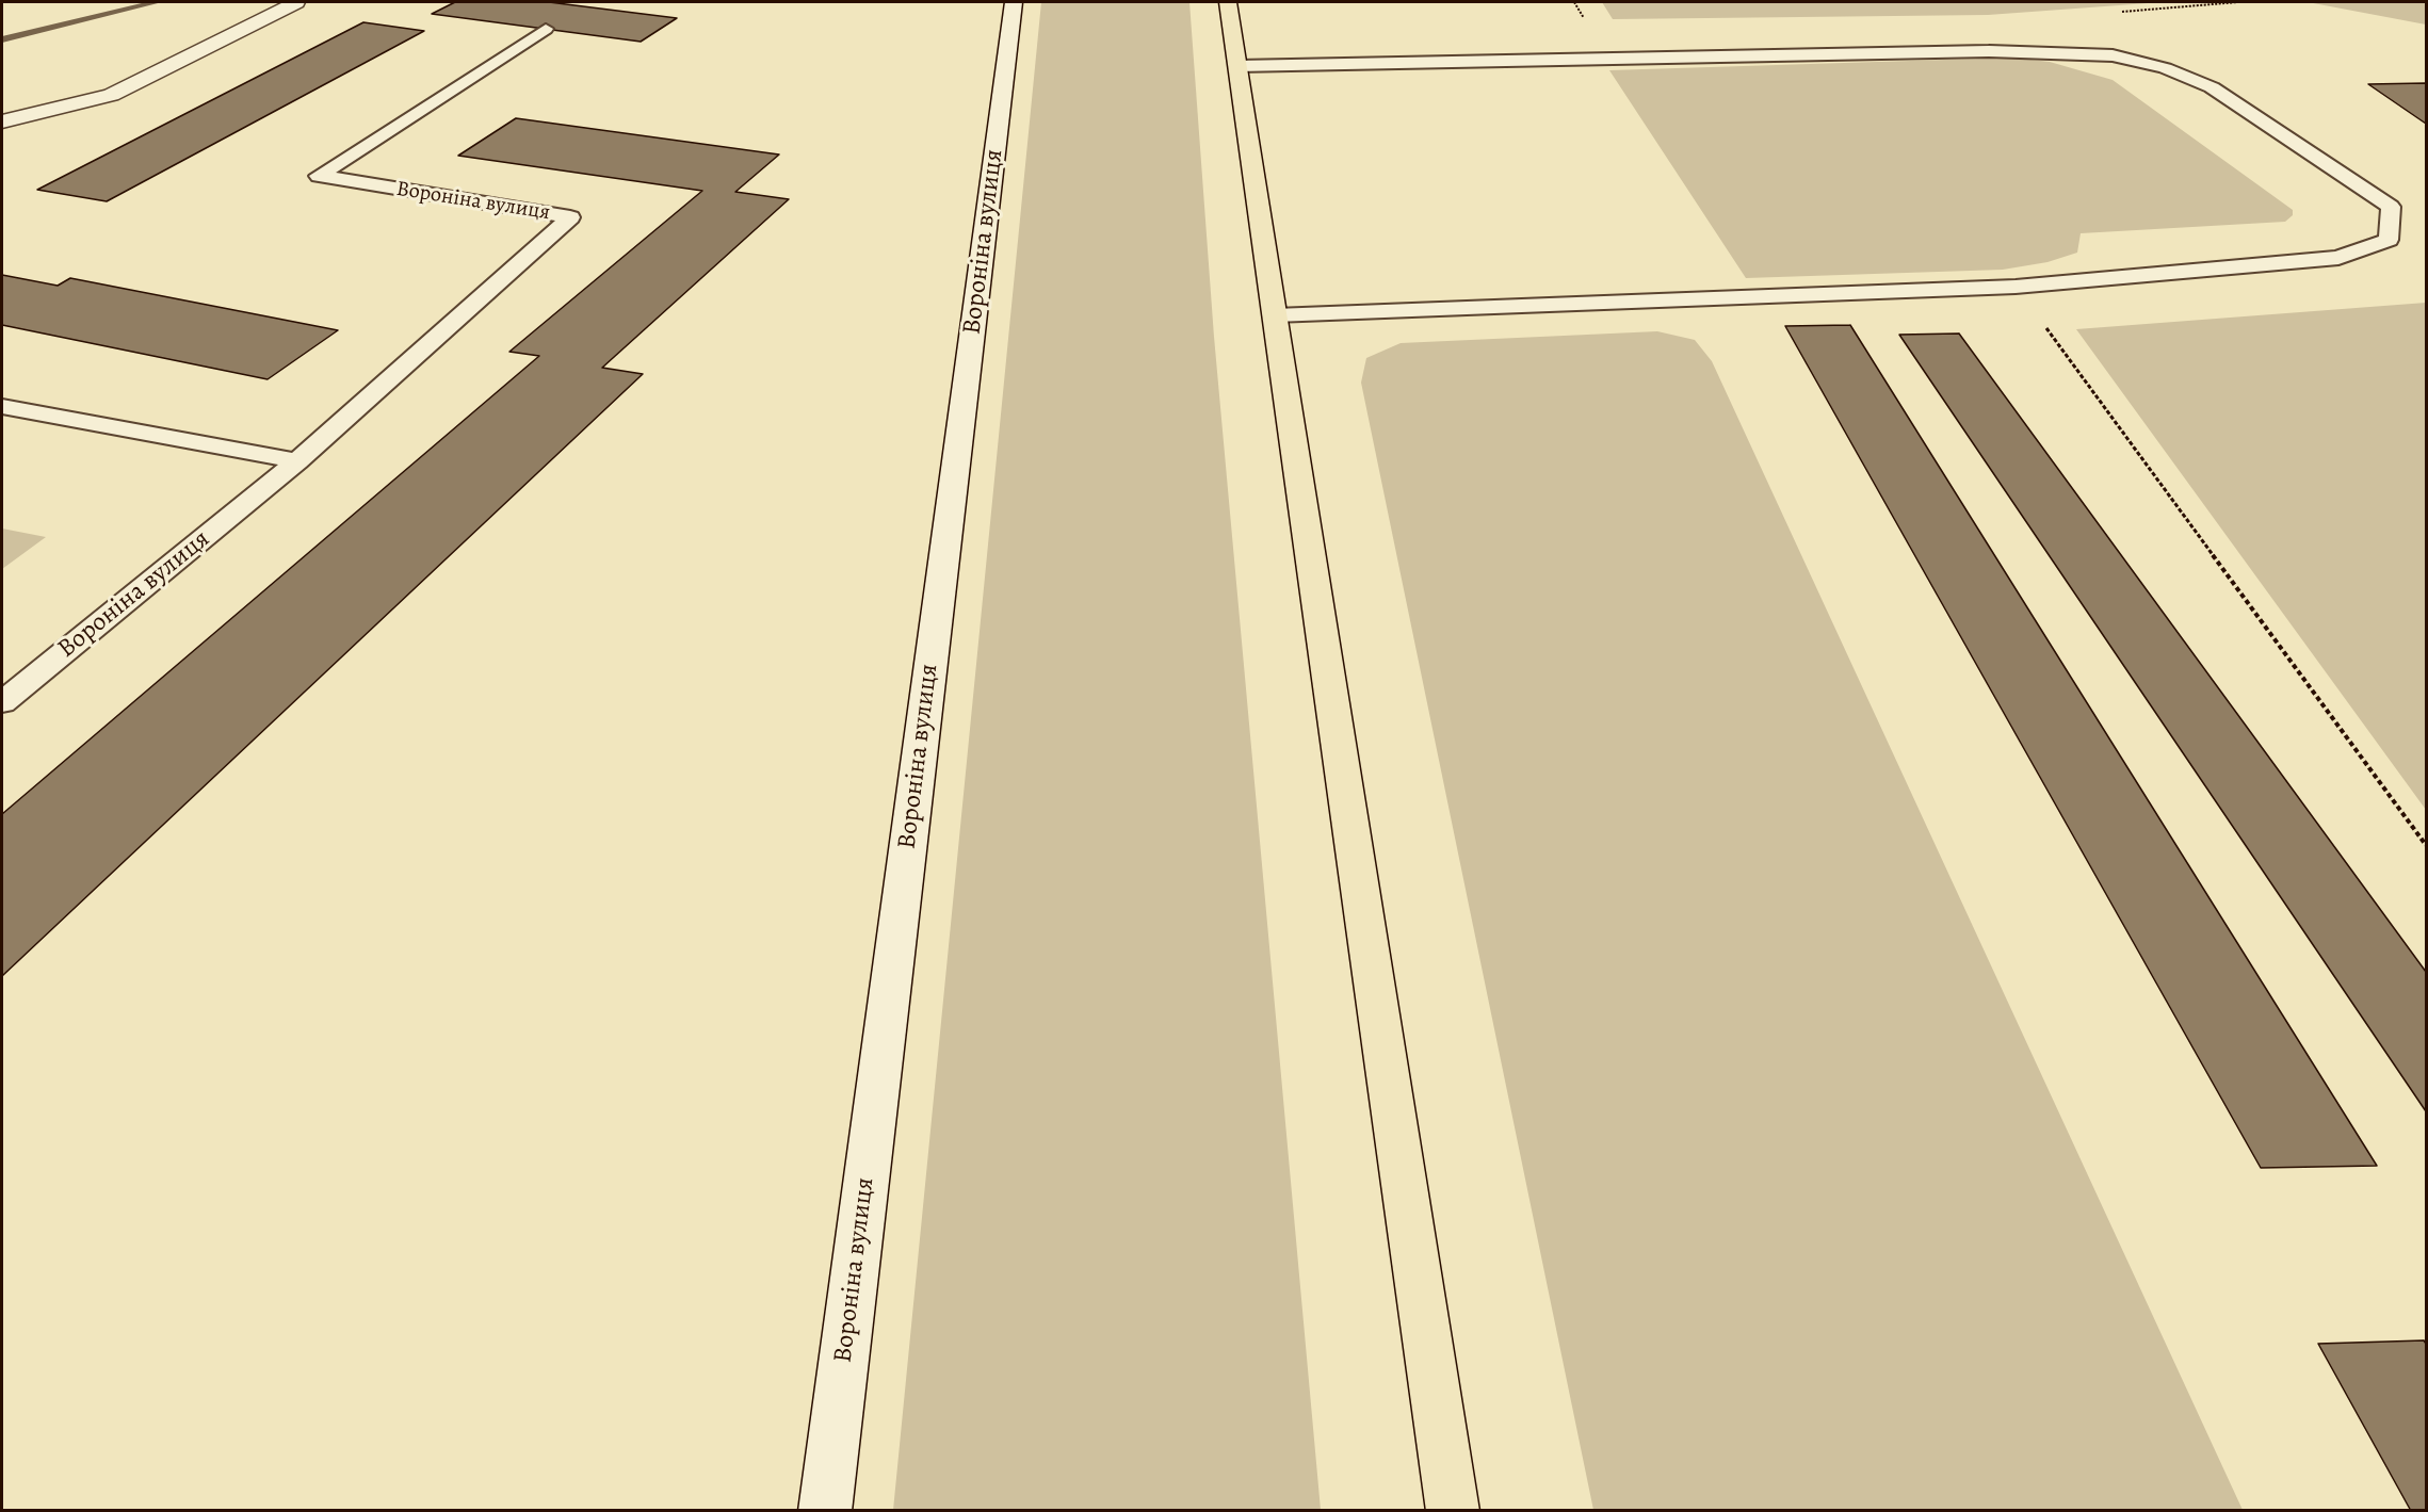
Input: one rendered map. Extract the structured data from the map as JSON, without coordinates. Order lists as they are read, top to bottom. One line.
{"streets":{"street":["Вороніна вулиця"]}}
